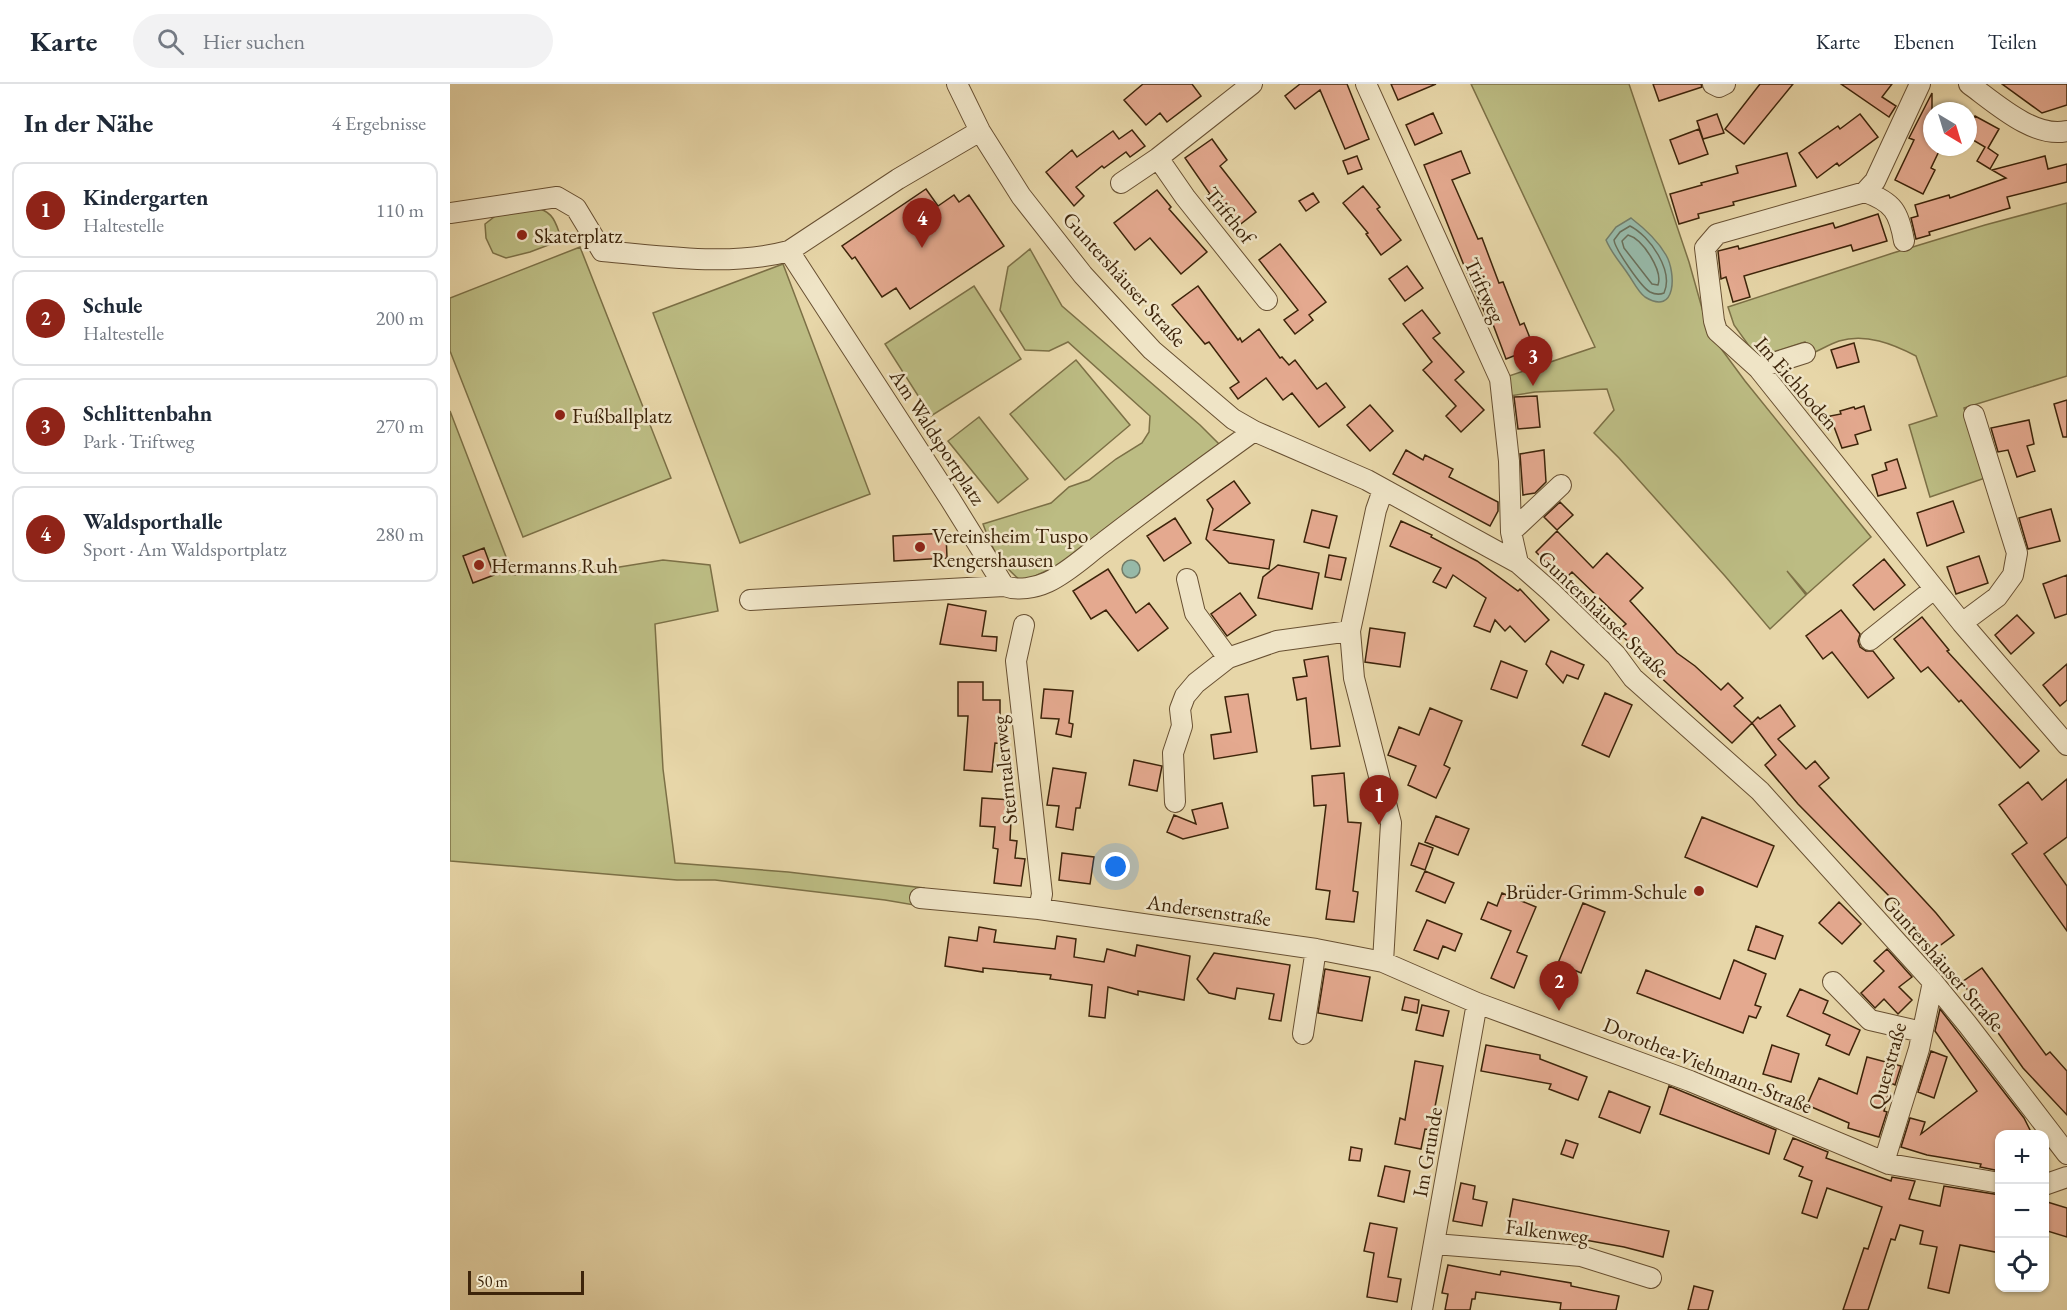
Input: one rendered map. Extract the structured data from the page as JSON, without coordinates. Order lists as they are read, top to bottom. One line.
{"streets":{"street":["Trifthof","Guntershäuser Straße","Triftweg","Im Eichboden","Am Waldsportplatz","Sterntalerweg","Andersenstraße","Dorothea-Viehmann-Straße","Querstraße","Im Grunde","Falkenweg"]},"crossings":[["Guntershäuser Straße","Triftweg"],["Guntershäuser Straße","Querstraße"],["Sterntalerweg","Andersenstraße"],["Andersenstraße","Dorothea-Viehmann-Straße"],["Dorothea-Viehmann-Straße","Querstraße"],["Dorothea-Viehmann-Straße","Im Grunde"],["Im Grunde","Falkenweg"]],"places":["Skaterplatz","Fußballplatz","Vereinsheim Tuspo Rengershausen","Hermanns Ruh","Brüder-Grimm-Schule"],"scale_bar":"50 m","north":"bottom right","page":{"header":"Karte","search":"Hier suchen","nav":["Karte","Ebenen","Teilen"],"heading":["In der Nähe","4 Ergebnisse"],"list":[{"mark":"1","name":"Kindergarten","note":"Haltestelle","value":"110 m"},{"mark":"2","name":"Schule","note":"Haltestelle","value":"200 m"},{"mark":"3","name":"Schlittenbahn","note":"Park · Triftweg","value":"270 m"},{"mark":"4","name":"Waldsporthalle","note":"Sport · Am Waldsportplatz","value":"280 m"}],"pins":["4","3","1","2"],"map_buttons":["+","−"],"scale":"50 m"}}
